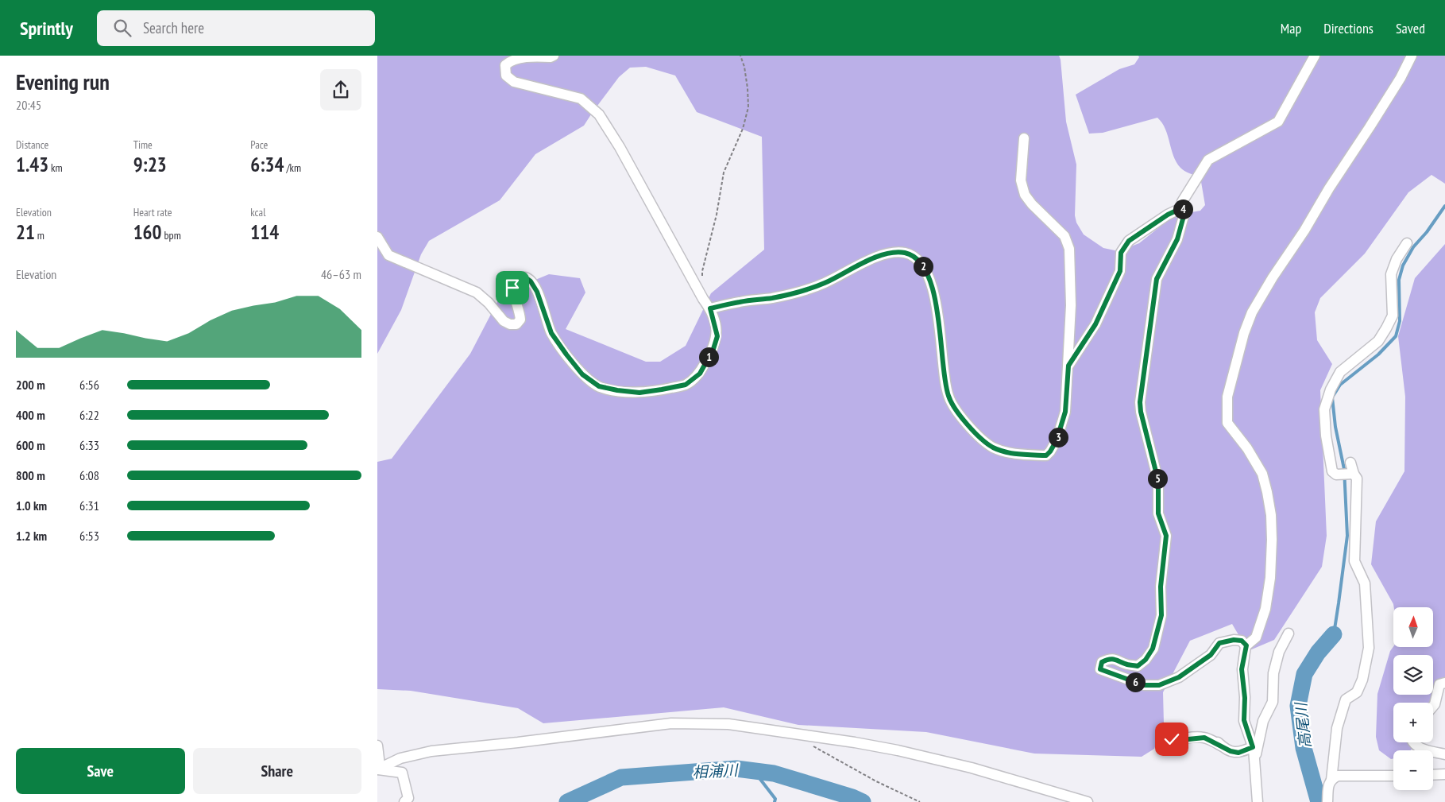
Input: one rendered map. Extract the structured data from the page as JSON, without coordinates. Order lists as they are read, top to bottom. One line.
{"water":["高尾川","相浦川"],"north":"top","page":{"header":"Sprintly","search":"Search here","nav":["Map","Directions","Saved"],"heading":["Evening run","20:45"],"stats":[["Distance","1.43 km"],["Time","9:23"],["Pace","6:34 /km"],["Elevation","21 m"],["Heart rate","160 bpm"],["kcal","114"]],"pins":["4","2","1","3","5","6"],"chart":["Elevation","46–63 m"],"list":[{"name":"200 m","note":"6:56"},{"name":"400 m","note":"6:22"},{"name":"600 m","note":"6:33"},{"name":"800 m","note":"6:08"},{"name":"1.0 km","note":"6:31"},{"name":"1.2 km","note":"6:53"}],"map_buttons":["+","−"],"buttons":["Save","Share"]}}
